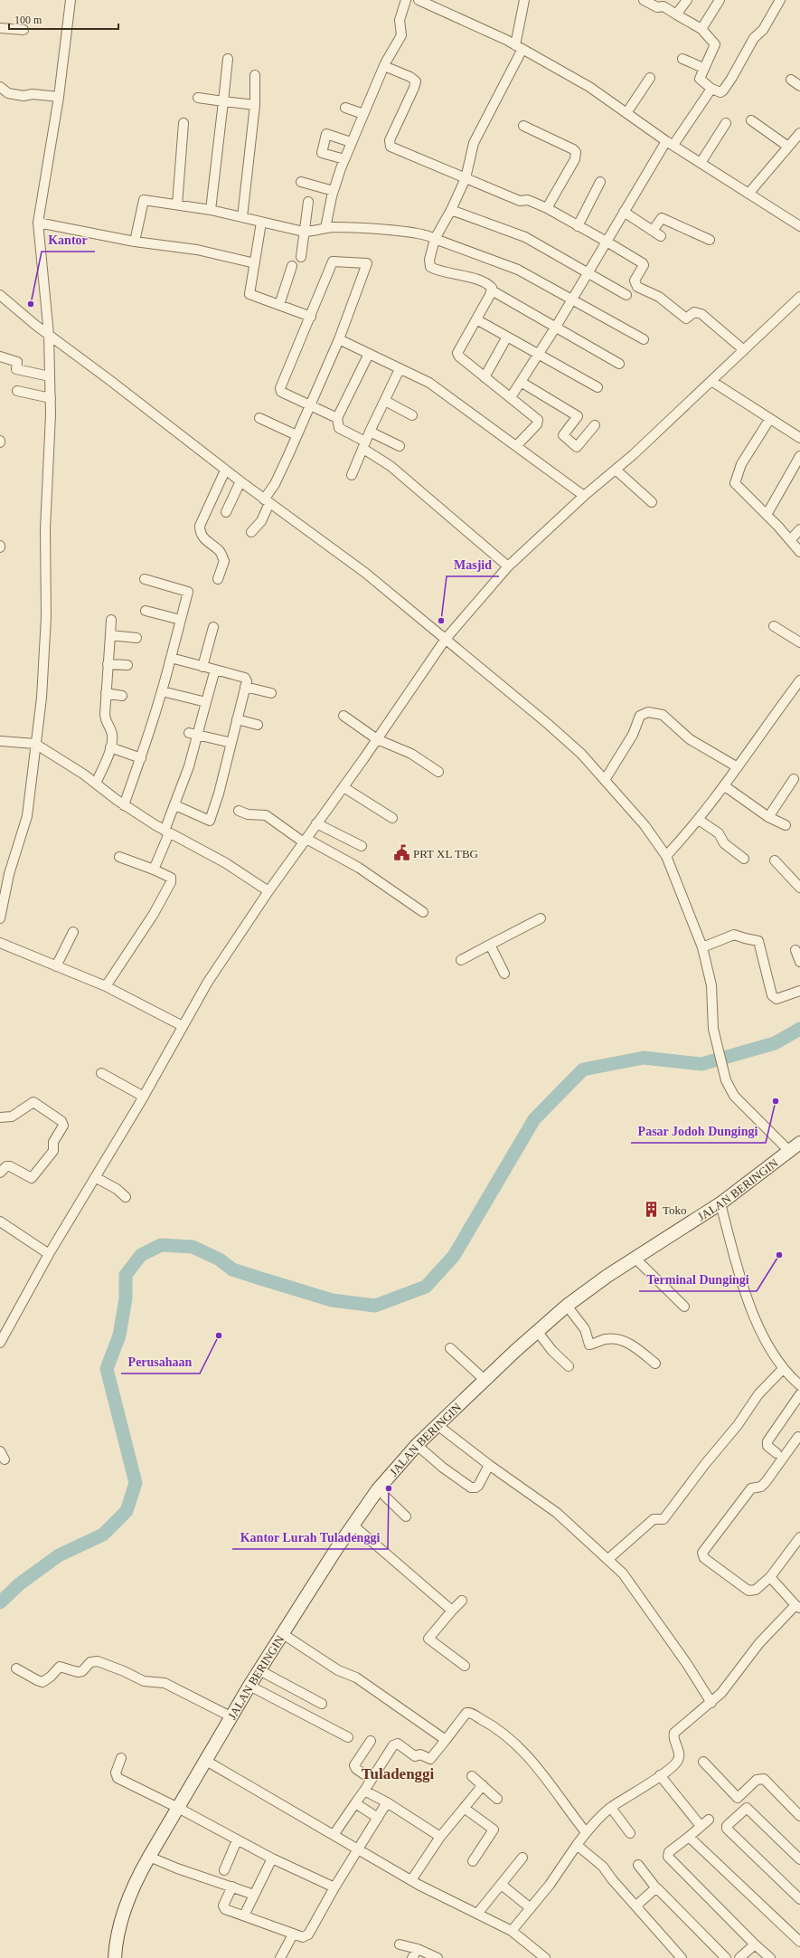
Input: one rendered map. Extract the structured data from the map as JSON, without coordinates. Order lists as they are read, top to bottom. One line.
{"streets":{"street":["JALAN BERINGIN"]},"districts":["Tuladenggi"],"places":{"other":["Kantor","Masjid","Pasar Jodoh Dungingi","Terminal Dungingi","Perusahaan","Kantor Lurah Tuladenggi"],"public building":["PRT XL TBG"],"building":["Toko"]},"scale_bar":"100 m"}
